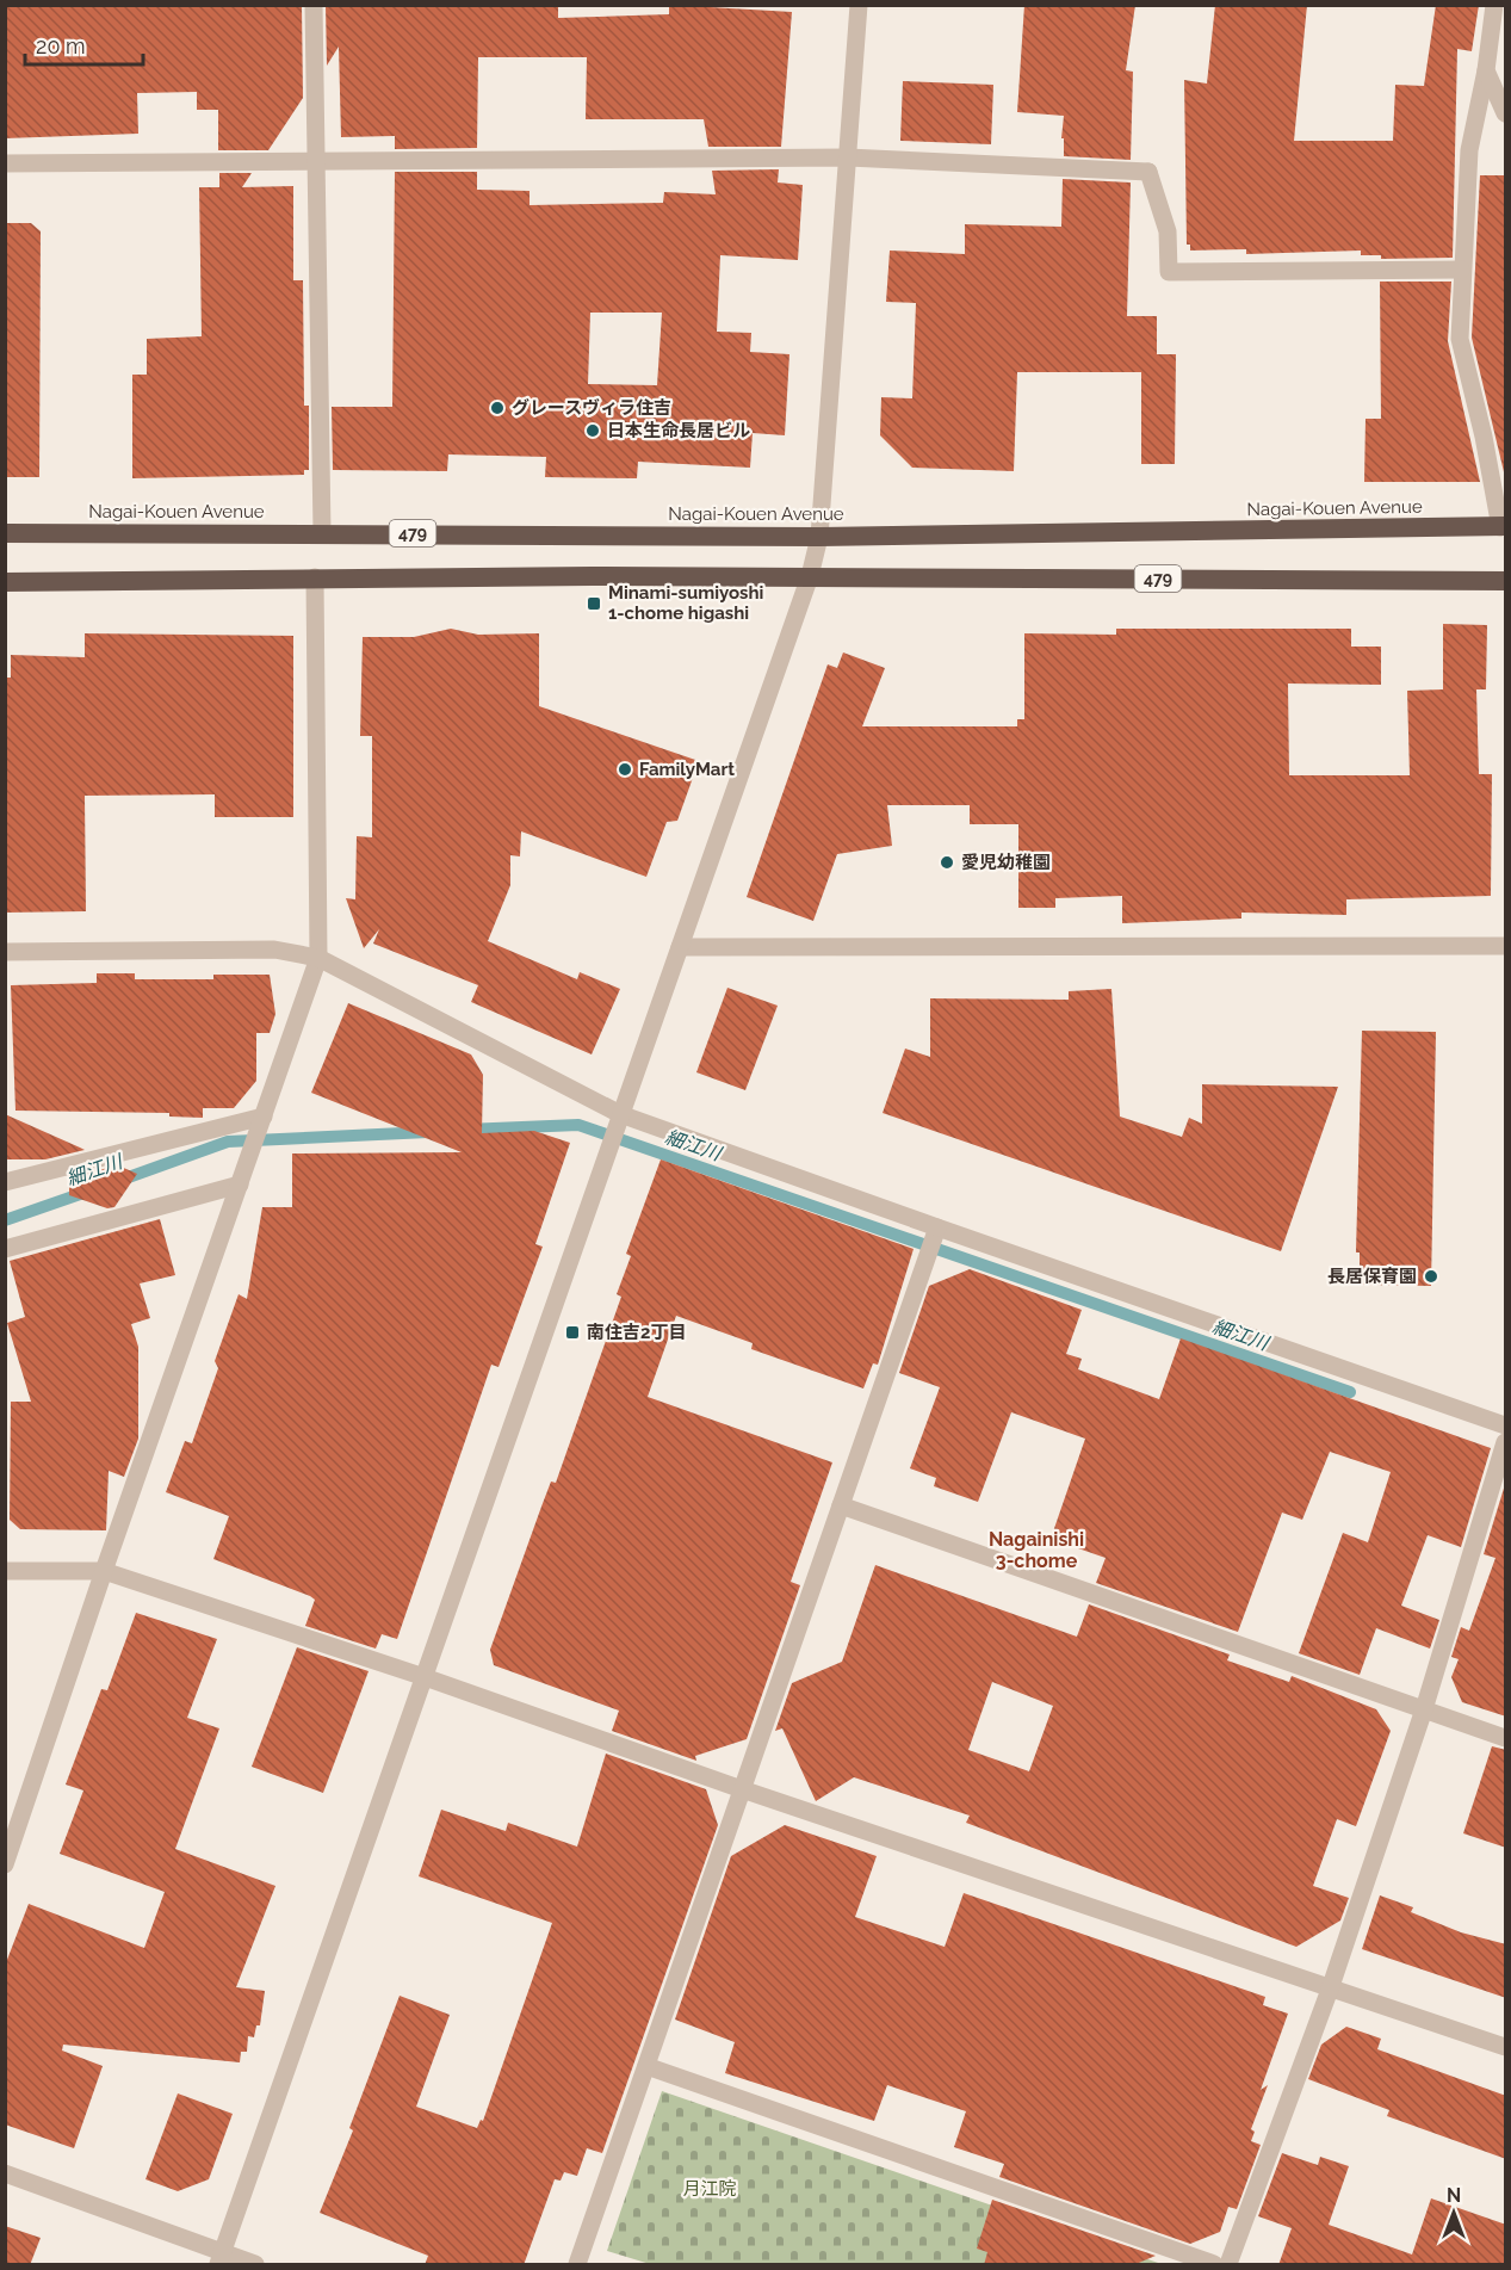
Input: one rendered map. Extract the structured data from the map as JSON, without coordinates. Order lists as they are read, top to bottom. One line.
{"streets":{"highway":["Nagai-Kouen Avenue","479"]},"districts":["Nagainishi 3-chome"],"water":["細江川"],"parks":["月江院"],"places":{"other":["グレースヴィラ住吉","日本生命長居ビル","FamilyMart","愛児幼稚園","長居保育園"],"transit":["Minami-sumiyoshi 1-chome higashi","南住吉2丁目"]},"scale_bar":"20 m","north":"top"}
